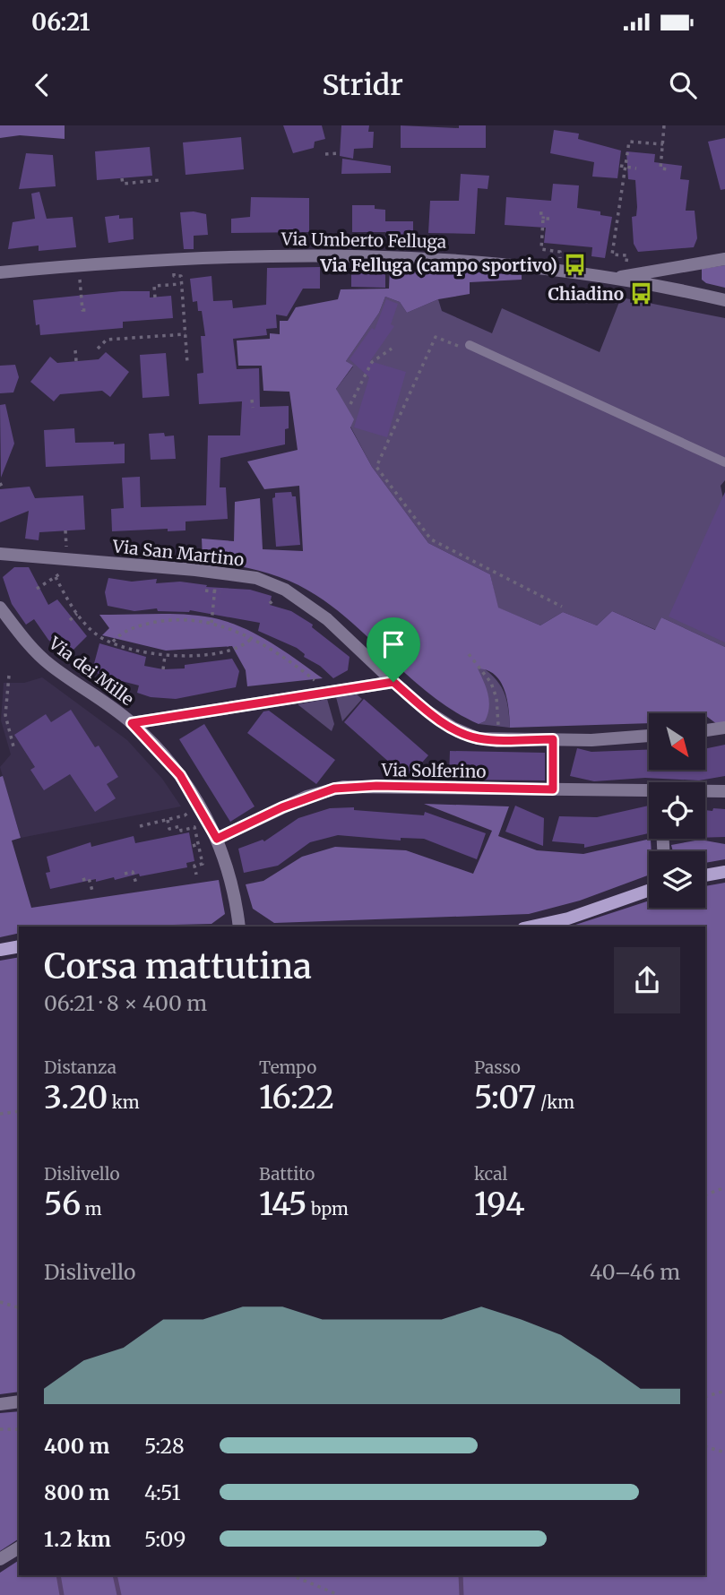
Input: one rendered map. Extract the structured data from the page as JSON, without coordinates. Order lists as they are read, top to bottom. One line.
{"streets":{"street":["Via Umberto Felluga","Via San Martino","Via dei Mille","Via Solferino"]},"crossings":[["Via dei Mille","Via Solferino"]],"places":{"bus stop":["Via Felluga (campo sportivo)","Chiadino"]},"north":"bottom right","page":{"status":"06:21","header":"Stridr","heading":["Corsa mattutina","06:21 · 8 × 400 m"],"stats":[["Distanza","3.20 km"],["Tempo","16:22"],["Passo","5:07 /km"],["Dislivello","56 m"],["Battito","145 bpm"],["kcal","194"]],"chart":["Dislivello","40–46 m"],"list":[{"name":"400 m","note":"5:28"},{"name":"800 m","note":"4:51"},{"name":"1.2 km","note":"5:09"}]}}
